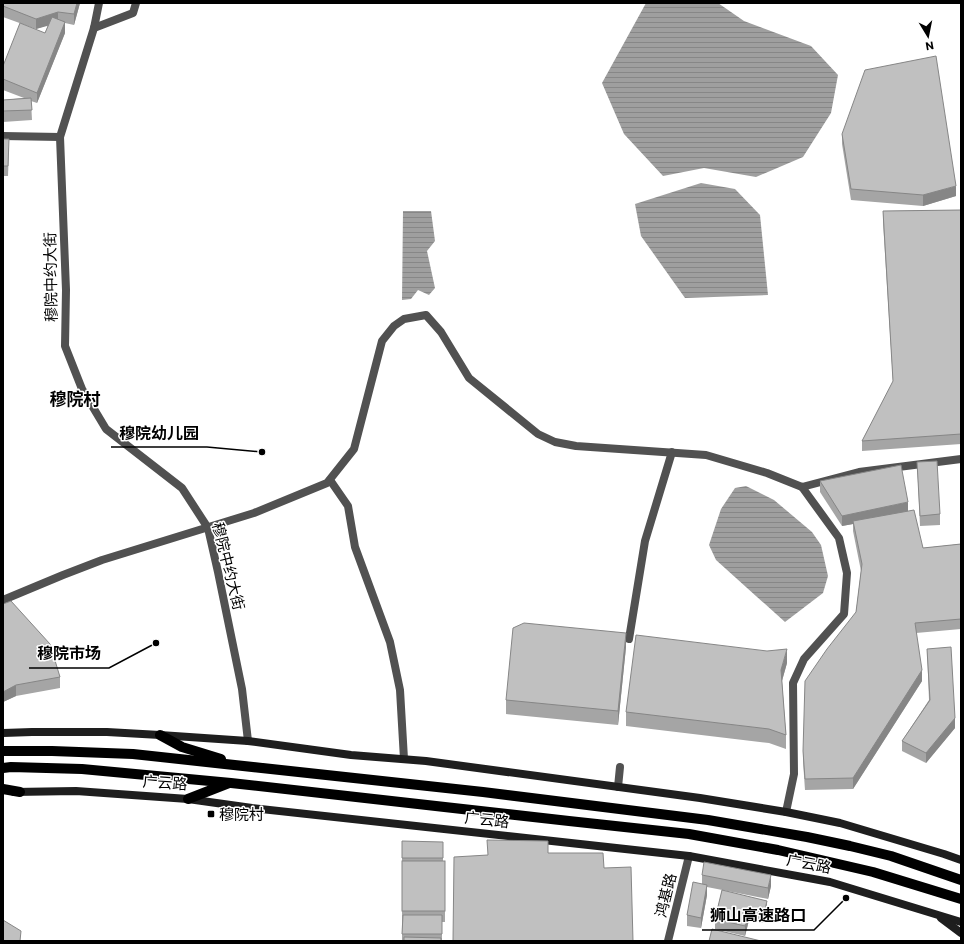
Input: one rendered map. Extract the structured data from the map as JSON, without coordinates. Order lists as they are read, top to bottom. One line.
{"streets":{"main road":["广云路"],"street":["穆院中约大街","鸿基路"]},"crossings":[["广云路","鸿基路"]],"districts":["穆院村"],"places":{"other":["穆院幼儿园","穆院市场","狮山高速路口"],"transit":["穆院村"]},"north":"bottom"}
